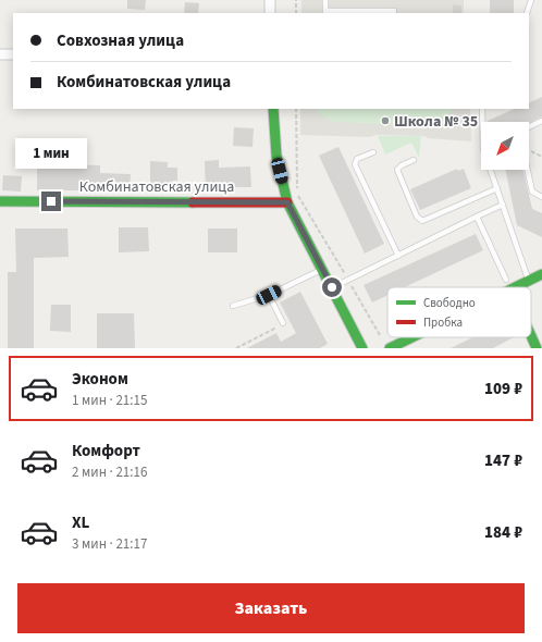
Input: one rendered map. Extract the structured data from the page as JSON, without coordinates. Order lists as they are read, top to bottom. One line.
{"streets":{"street":["Комбинатовская улица"]},"places":["Школа № 35"],"legend":["Свободно","Пробка"],"north":"bottom left","page":{"banner":["Совхозная улица","Комбинатовская улица"],"bubble":"1 мин","list":[{"name":"Эконом","note":"1 мин · 21:15","value":"109 ₽"},{"name":"Комфорт","note":"2 мин · 21:16","value":"147 ₽"},{"name":"XL","note":"3 мин · 21:17","value":"184 ₽"}],"buttons":"Заказать"}}
